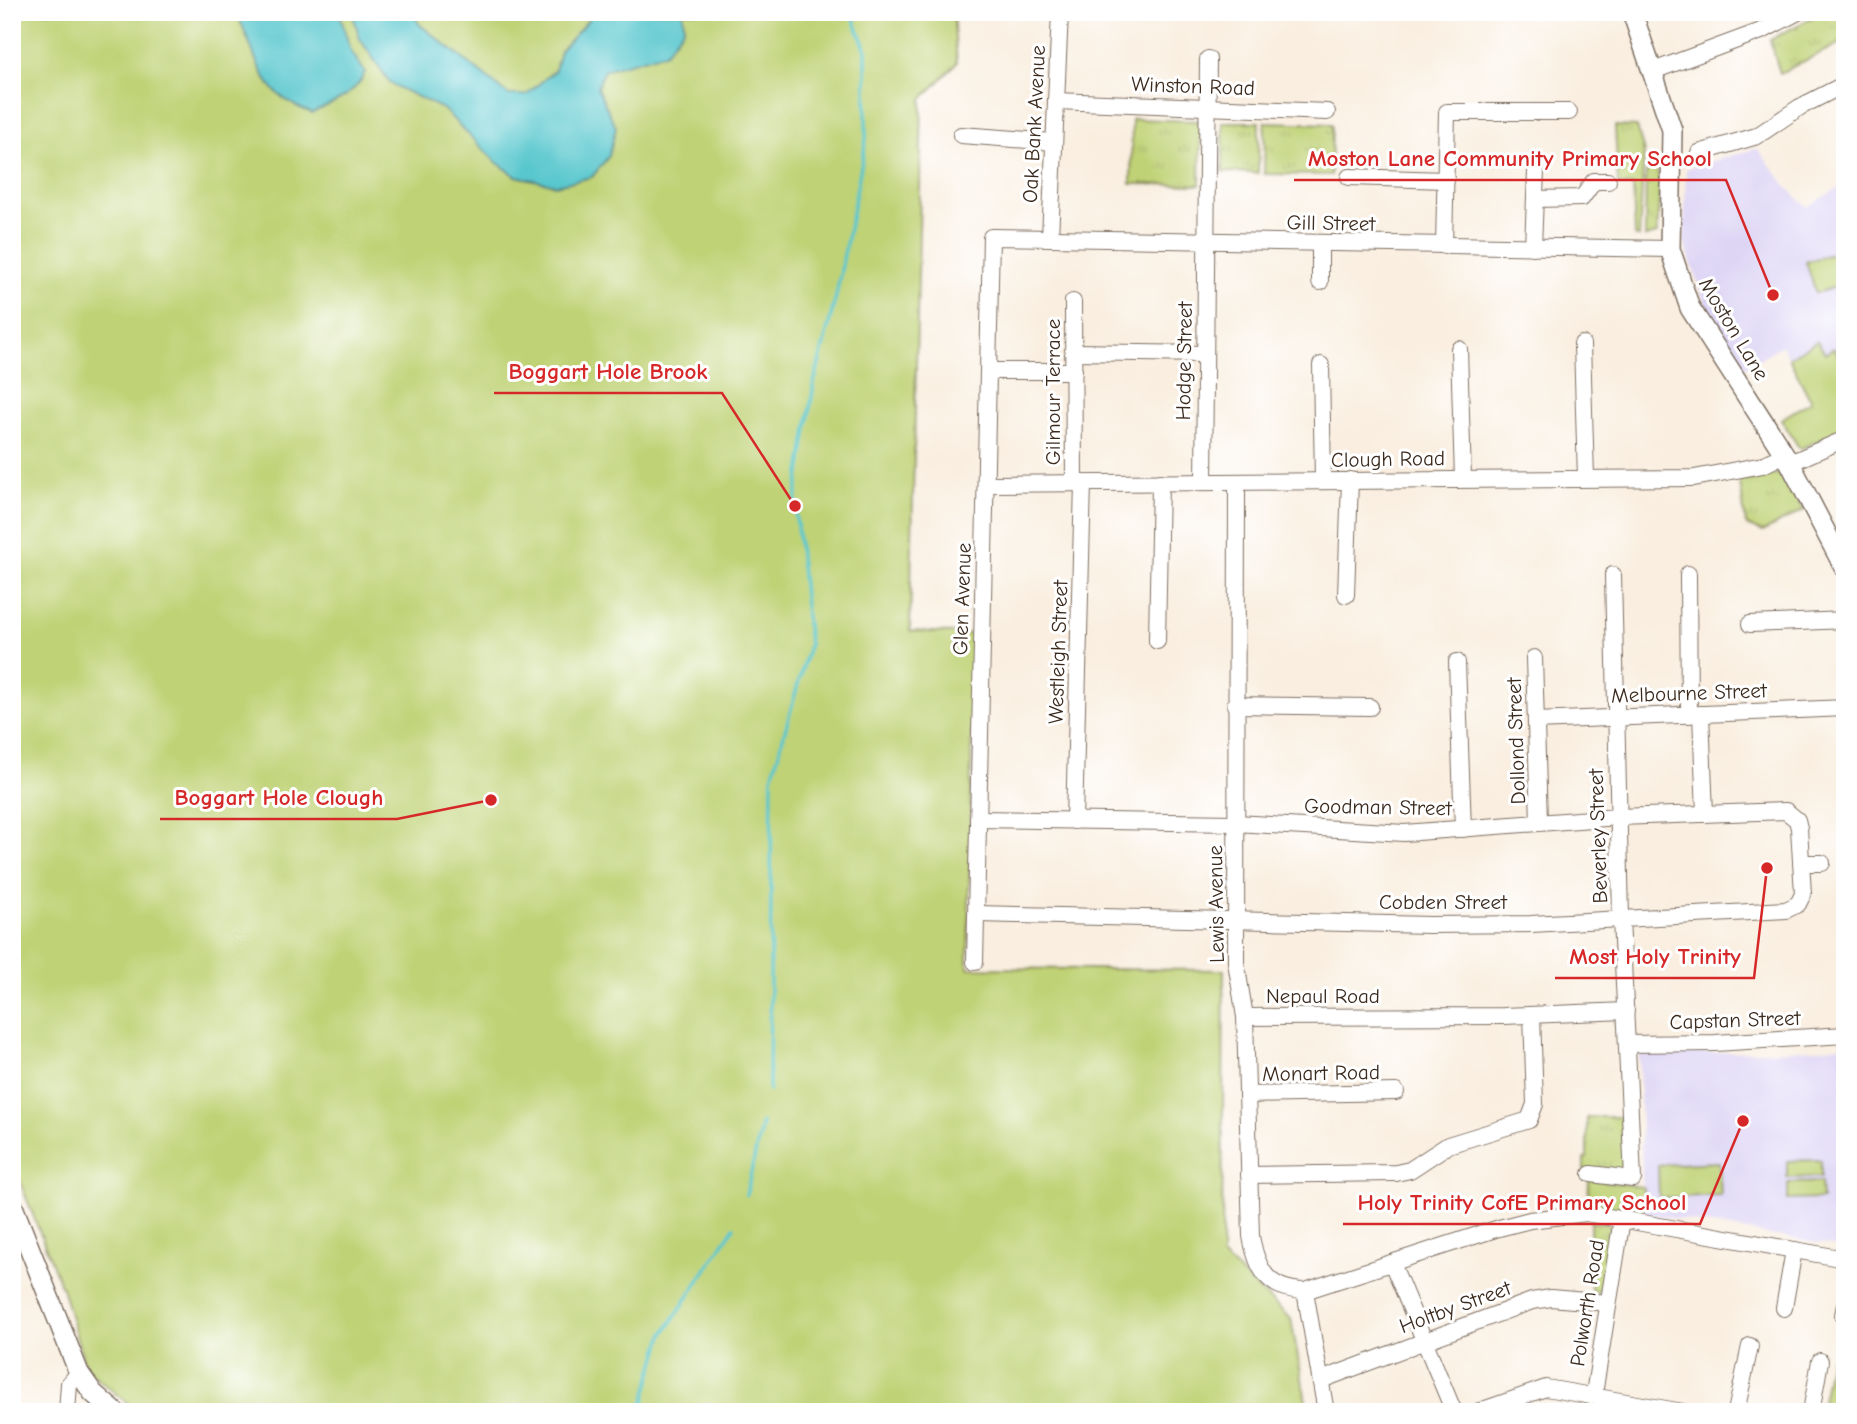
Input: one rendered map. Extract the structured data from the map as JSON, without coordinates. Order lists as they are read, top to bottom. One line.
{"streets":{"street":["Winston Road","Oak Bank Avenue","Gill Street","Moston Lane","Hodge Street","Gilmour Terrace","Clough Road","Glen Avenue","Westleigh Street","Melbourne Street","Dollond Street","Goodman Street","Beverley Street","Cobden Street","Lewis Avenue","Nepaul Road","Capstan Street","Monart Road","Polworth Road","Holtby Street"]},"crossings":[["Winston Road","Oak Bank Avenue"],["Winston Road","Hodge Street"],["Oak Bank Avenue","Gill Street"],["Gill Street","Moston Lane"],["Gill Street","Hodge Street"],["Gill Street","Glen Avenue"],["Moston Lane","Clough Road"],["Hodge Street","Clough Road"],["Gilmour Terrace","Clough Road"],["Gilmour Terrace","Westleigh Street"],["Clough Road","Glen Avenue"],["Clough Road","Westleigh Street"],["Clough Road","Lewis Avenue"],["Glen Avenue","Goodman Street"],["Glen Avenue","Cobden Street"],["Westleigh Street","Goodman Street"],["Melbourne Street","Dollond Street"],["Melbourne Street","Beverley Street"],["Dollond Street","Goodman Street"],["Goodman Street","Beverley Street"],["Goodman Street","Cobden Street"],["Goodman Street","Lewis Avenue"],["Beverley Street","Cobden Street"],["Beverley Street","Nepaul Road"],["Beverley Street","Capstan Street"],["Cobden Street","Lewis Avenue"],["Lewis Avenue","Nepaul Road"],["Lewis Avenue","Monart Road"],["Polworth Road","Holtby Street"]],"places":["Moston Lane Community Primary School","Boggart Hole Brook","Boggart Hole Clough","Most Holy Trinity","Holy Trinity CofE Primary School"]}
